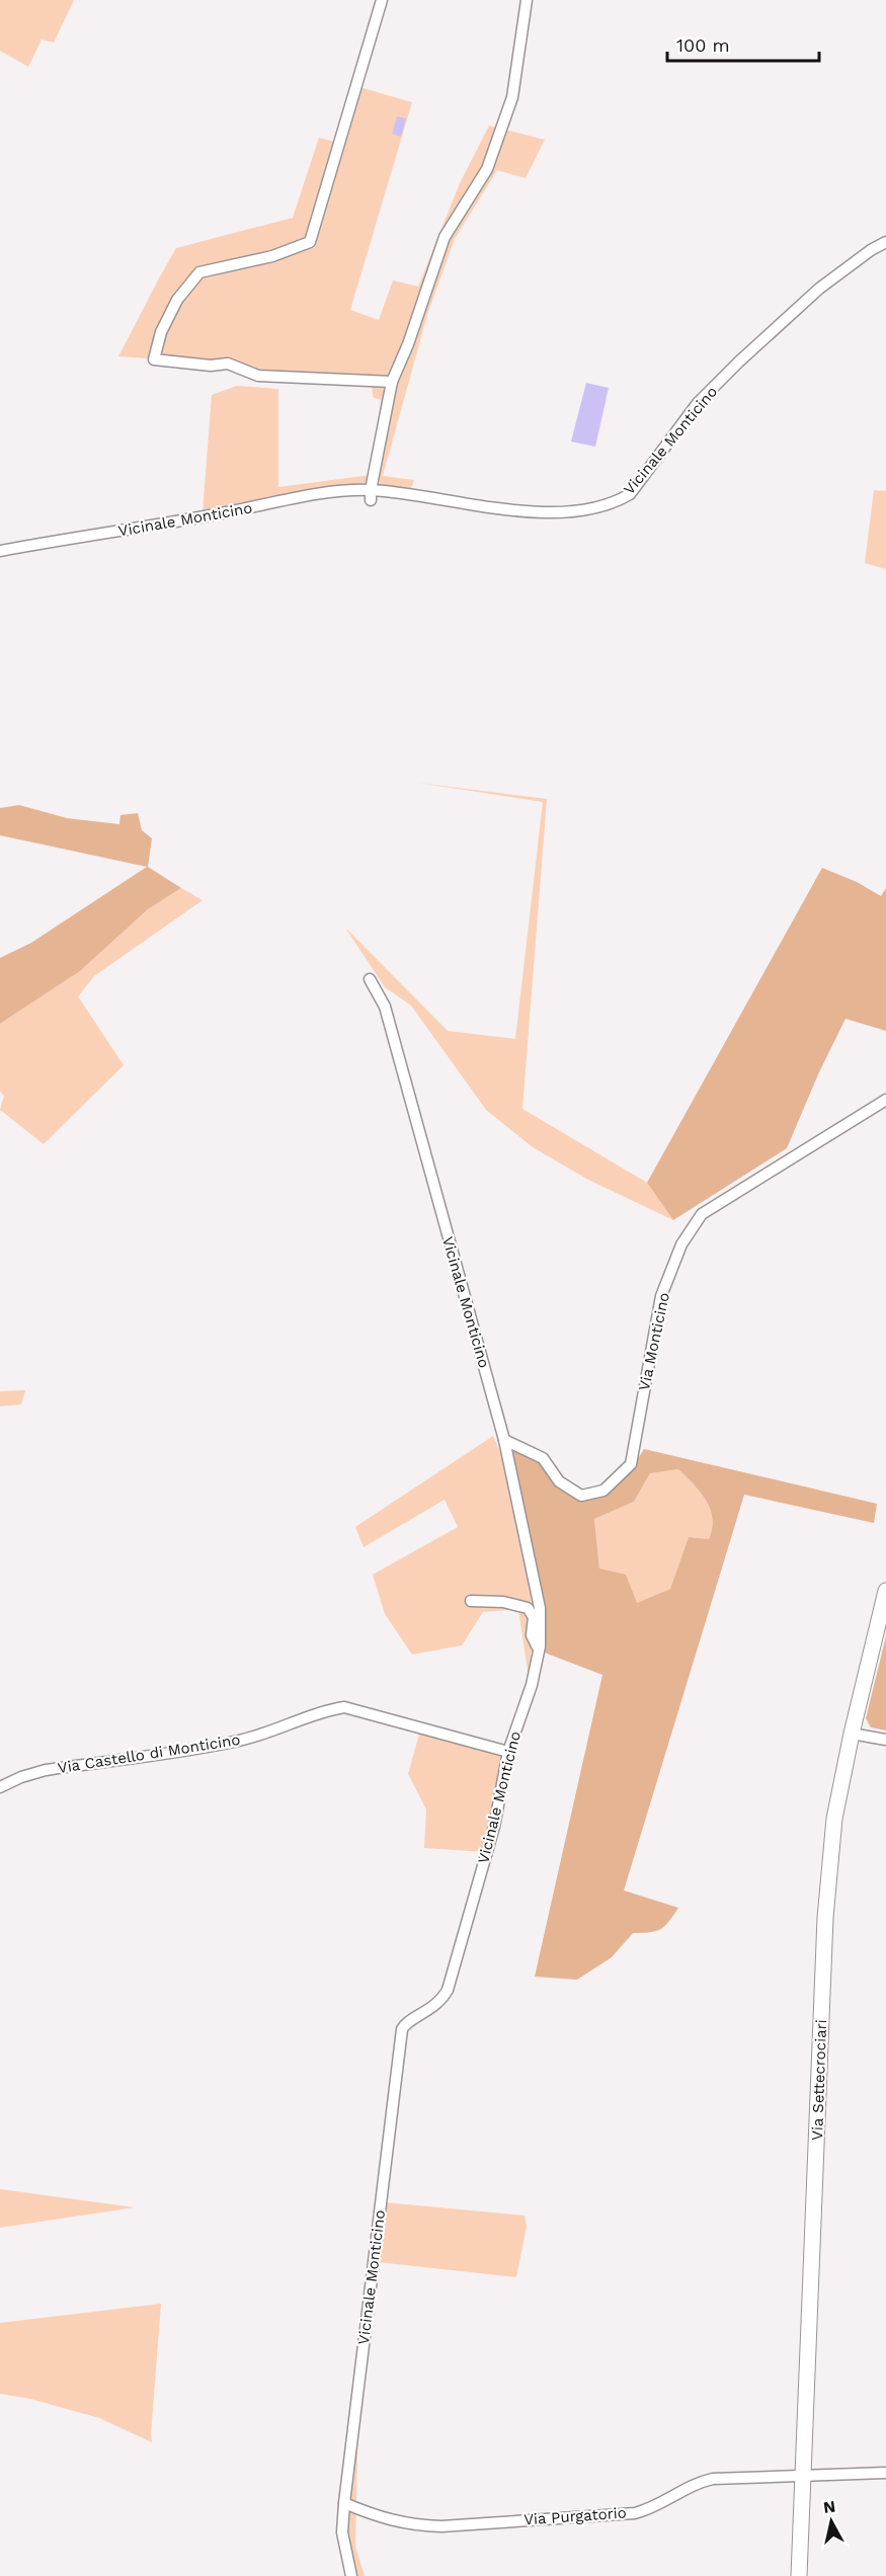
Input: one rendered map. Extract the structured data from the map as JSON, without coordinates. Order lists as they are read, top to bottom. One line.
{"streets":{"main road":["Via Settecrociari"],"street":["Vicinale Monticino","Via Monticino","Via Castello di Monticino","Via Purgatorio"]},"crossings":[["Vicinale Monticino","Via Monticino"],["Vicinale Monticino","Via Castello di Monticino"],["Vicinale Monticino","Via Purgatorio"],["Via Settecrociari","Via Purgatorio"]],"scale_bar":"100 m","north":"top"}
